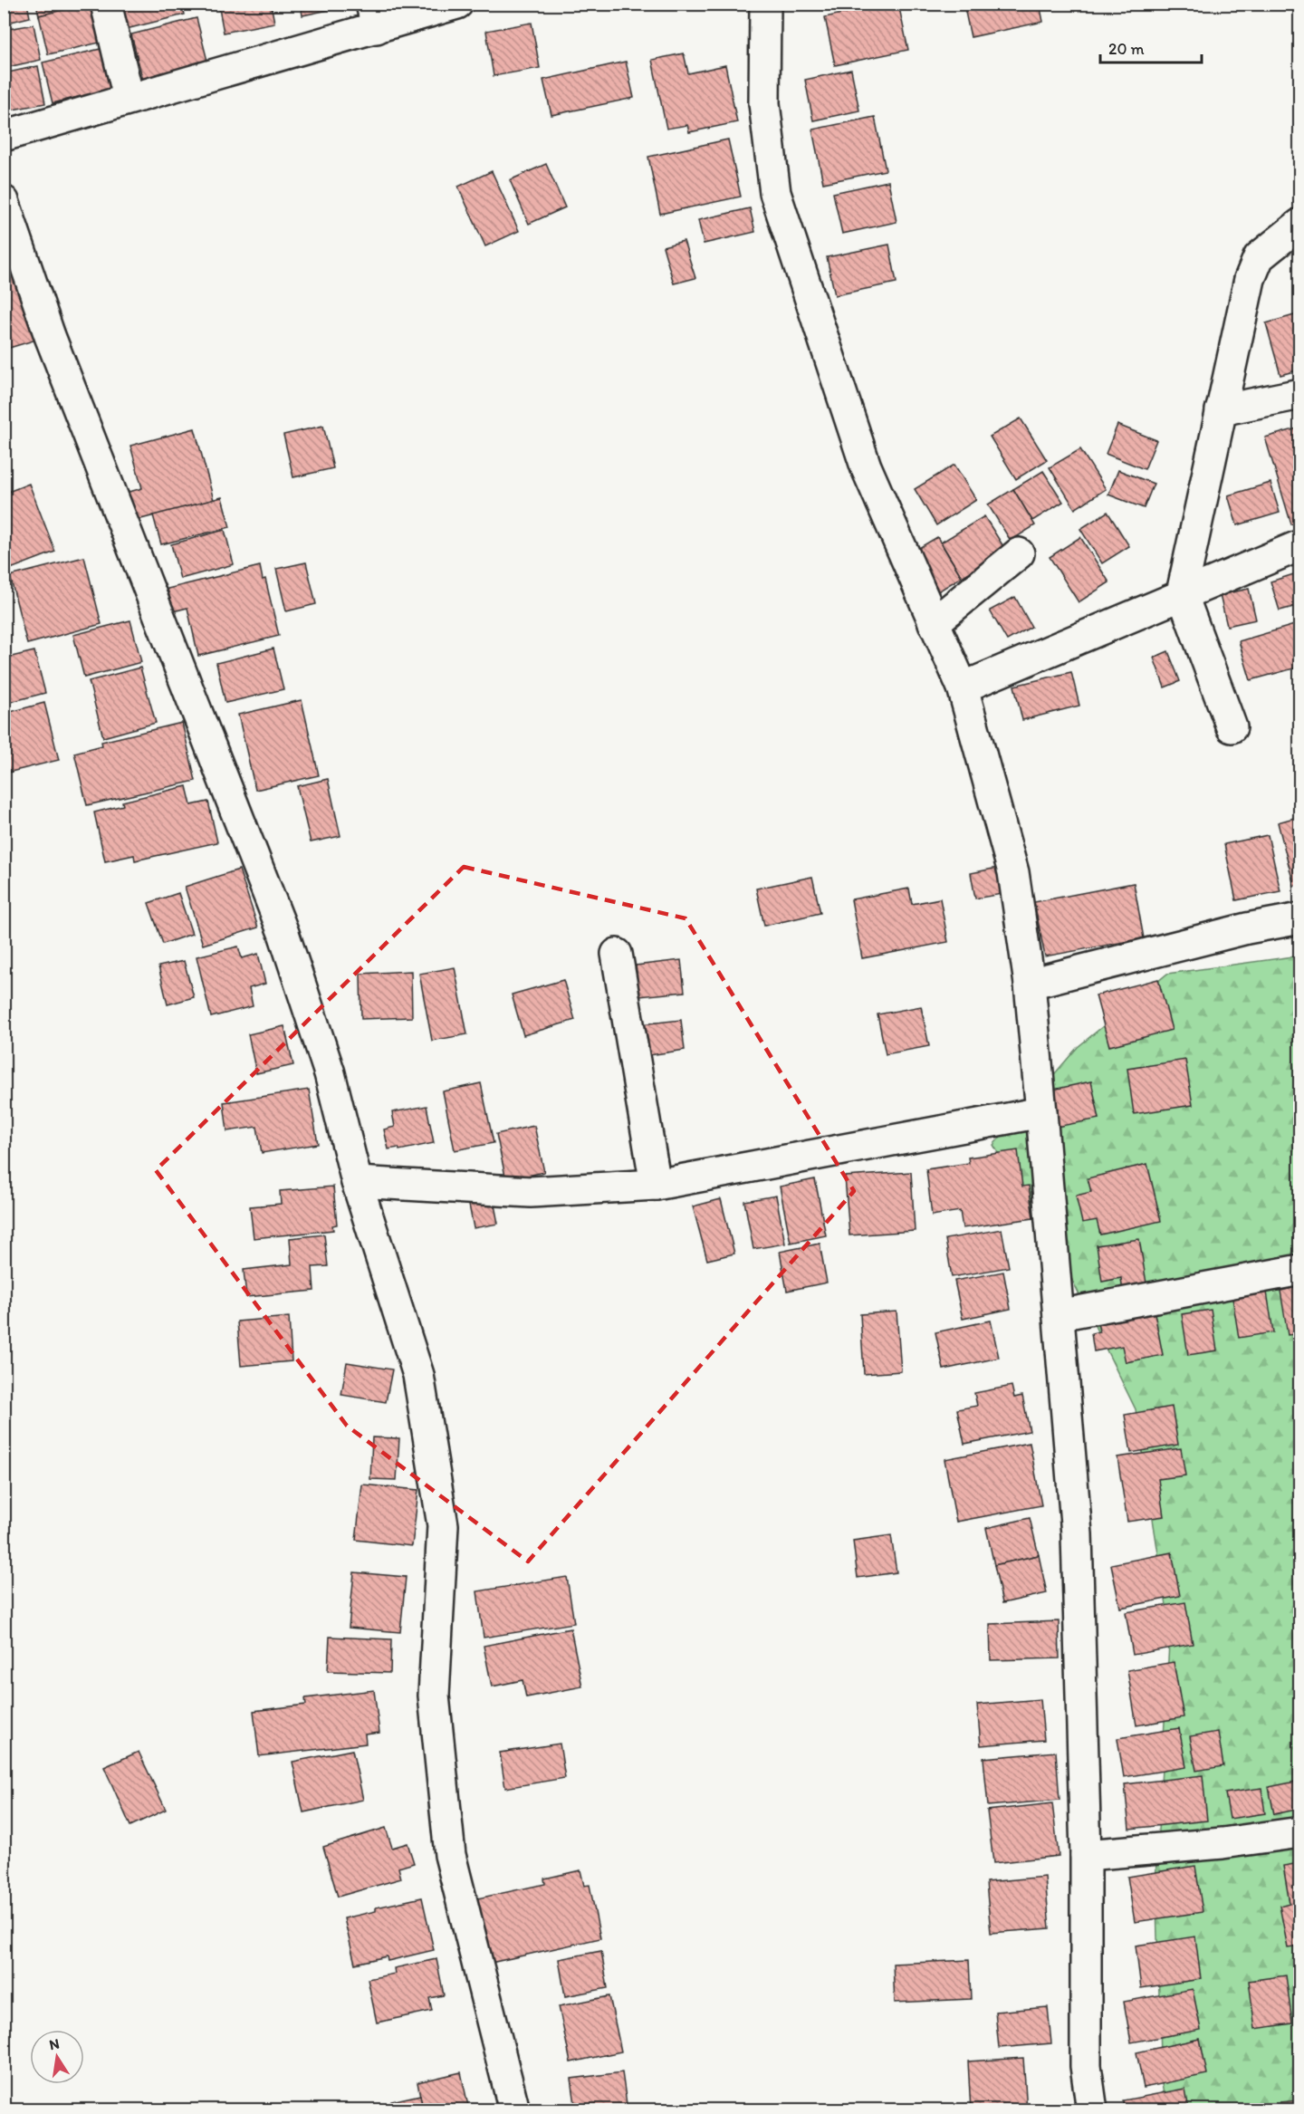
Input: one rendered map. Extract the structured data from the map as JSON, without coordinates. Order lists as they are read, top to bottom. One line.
{"scale_bar":"20 m","north":"top"}
